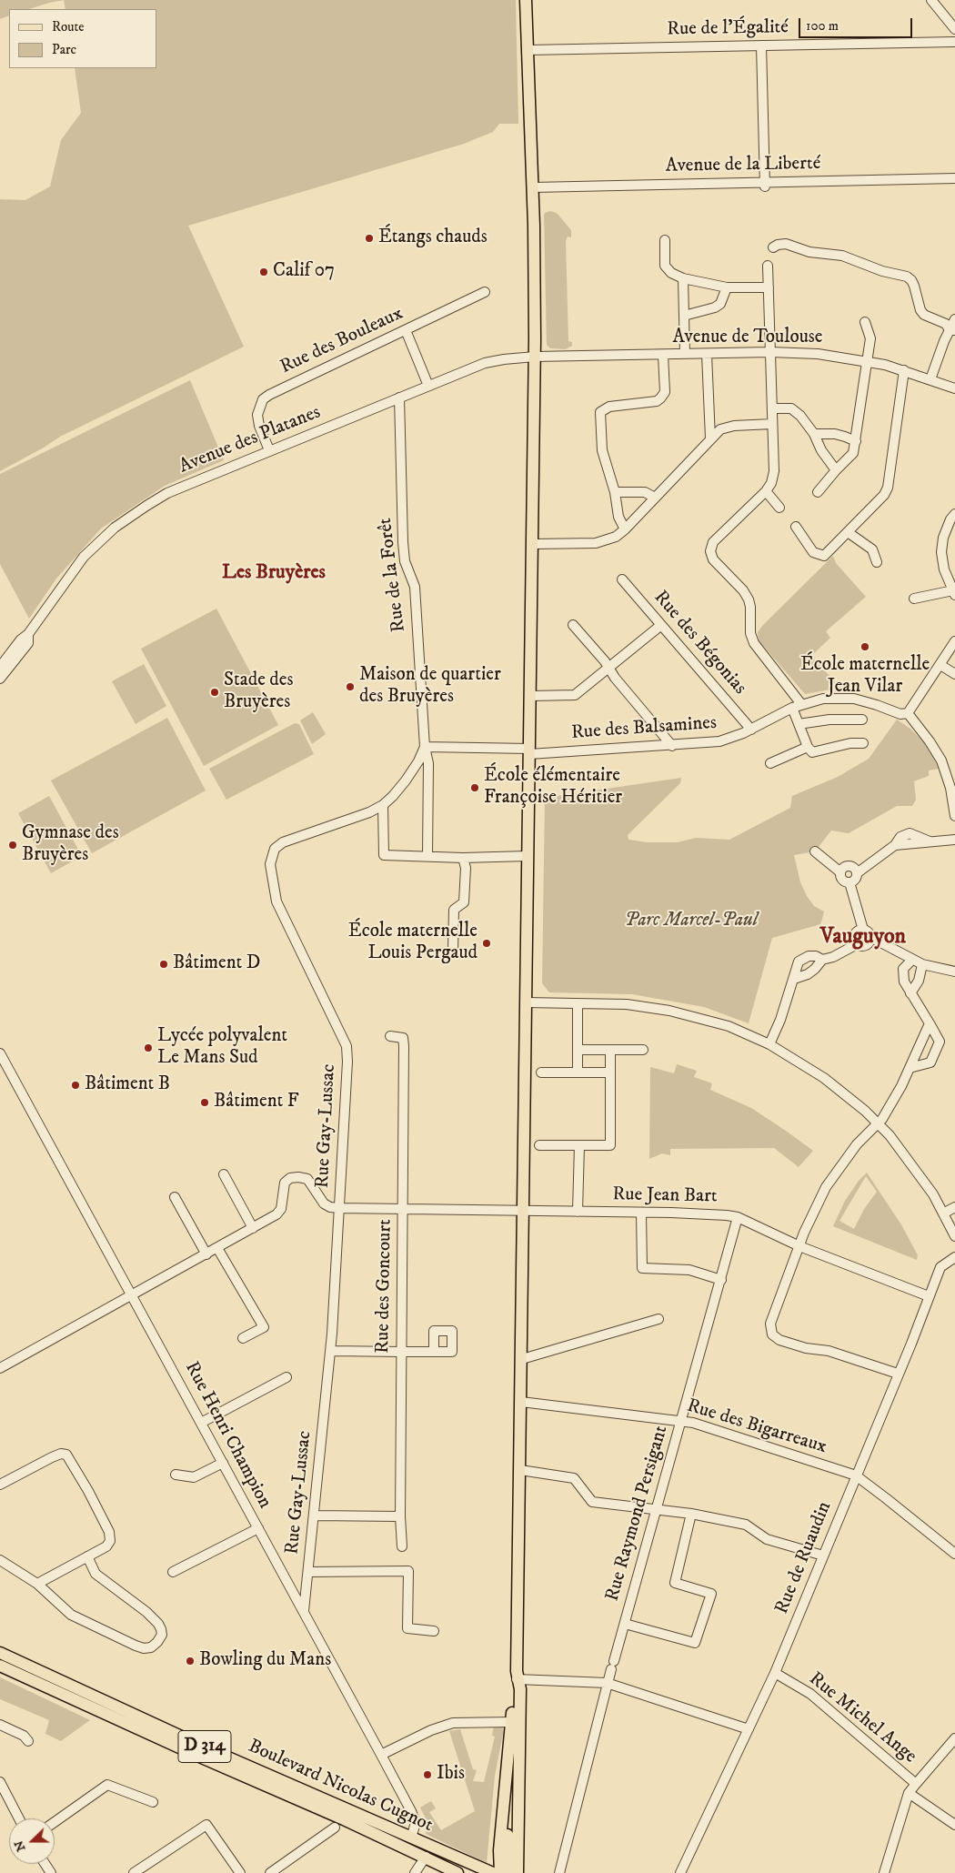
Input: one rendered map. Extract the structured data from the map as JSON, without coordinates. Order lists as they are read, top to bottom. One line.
{"streets":{"main road":["D 314","Boulevard Nicolas Cugnot"],"street":["Rue de l'Égalité","Avenue de la Liberté","Avenue de Toulouse","Rue des Bouleaux","Avenue des Platanes","Rue de la Forêt","Rue des Bégonias","Rue des Balsamines","Rue Gay-Lussac","Rue Jean Bart","Rue des Goncourt","Rue des Bigarreaux","Rue Henri Champion","Rue Raymond Persigant","Rue de Ruaudin","Rue Michel Ange"]},"crossings":[["Avenue de Toulouse","Avenue des Platanes"],["Rue des Bouleaux","Avenue des Platanes"],["Avenue des Platanes","Rue de la Forêt"],["Rue de la Forêt","Rue des Balsamines"],["Rue de la Forêt","Rue Gay-Lussac"],["Rue des Bégonias","Rue des Balsamines"],["Rue des Balsamines","Rue Gay-Lussac"],["Rue Gay-Lussac","Rue Jean Bart"],["Rue Gay-Lussac","Rue Henri Champion"],["Rue Jean Bart","Rue des Goncourt"],["Rue Jean Bart","Rue Raymond Persigant"],["Rue Jean Bart","Rue de Ruaudin"],["Rue des Bigarreaux","Rue Raymond Persigant"],["Rue des Bigarreaux","Rue de Ruaudin"],["Rue Henri Champion","Boulevard Nicolas Cugnot"],["Rue de Ruaudin","Rue Michel Ange"]],"districts":["Les Bruyères","Vauguyon"],"parks":["Parc Marcel-Paul"],"places":["Étangs chauds","Calif 07","École maternelle Jean Vilar","Maison de quartier des Bruyères","Stade des Bruyères","École élémentaire Françoise Héritier","Gymnase des Bruyères","École maternelle Louis Pergaud","Bâtiment D","Lycée polyvalent Le Mans Sud","Bâtiment B","Bâtiment F","Bowling du Mans","Ibis"],"legend":["Route","Parc"],"scale_bar":"100 m","north":"left"}
